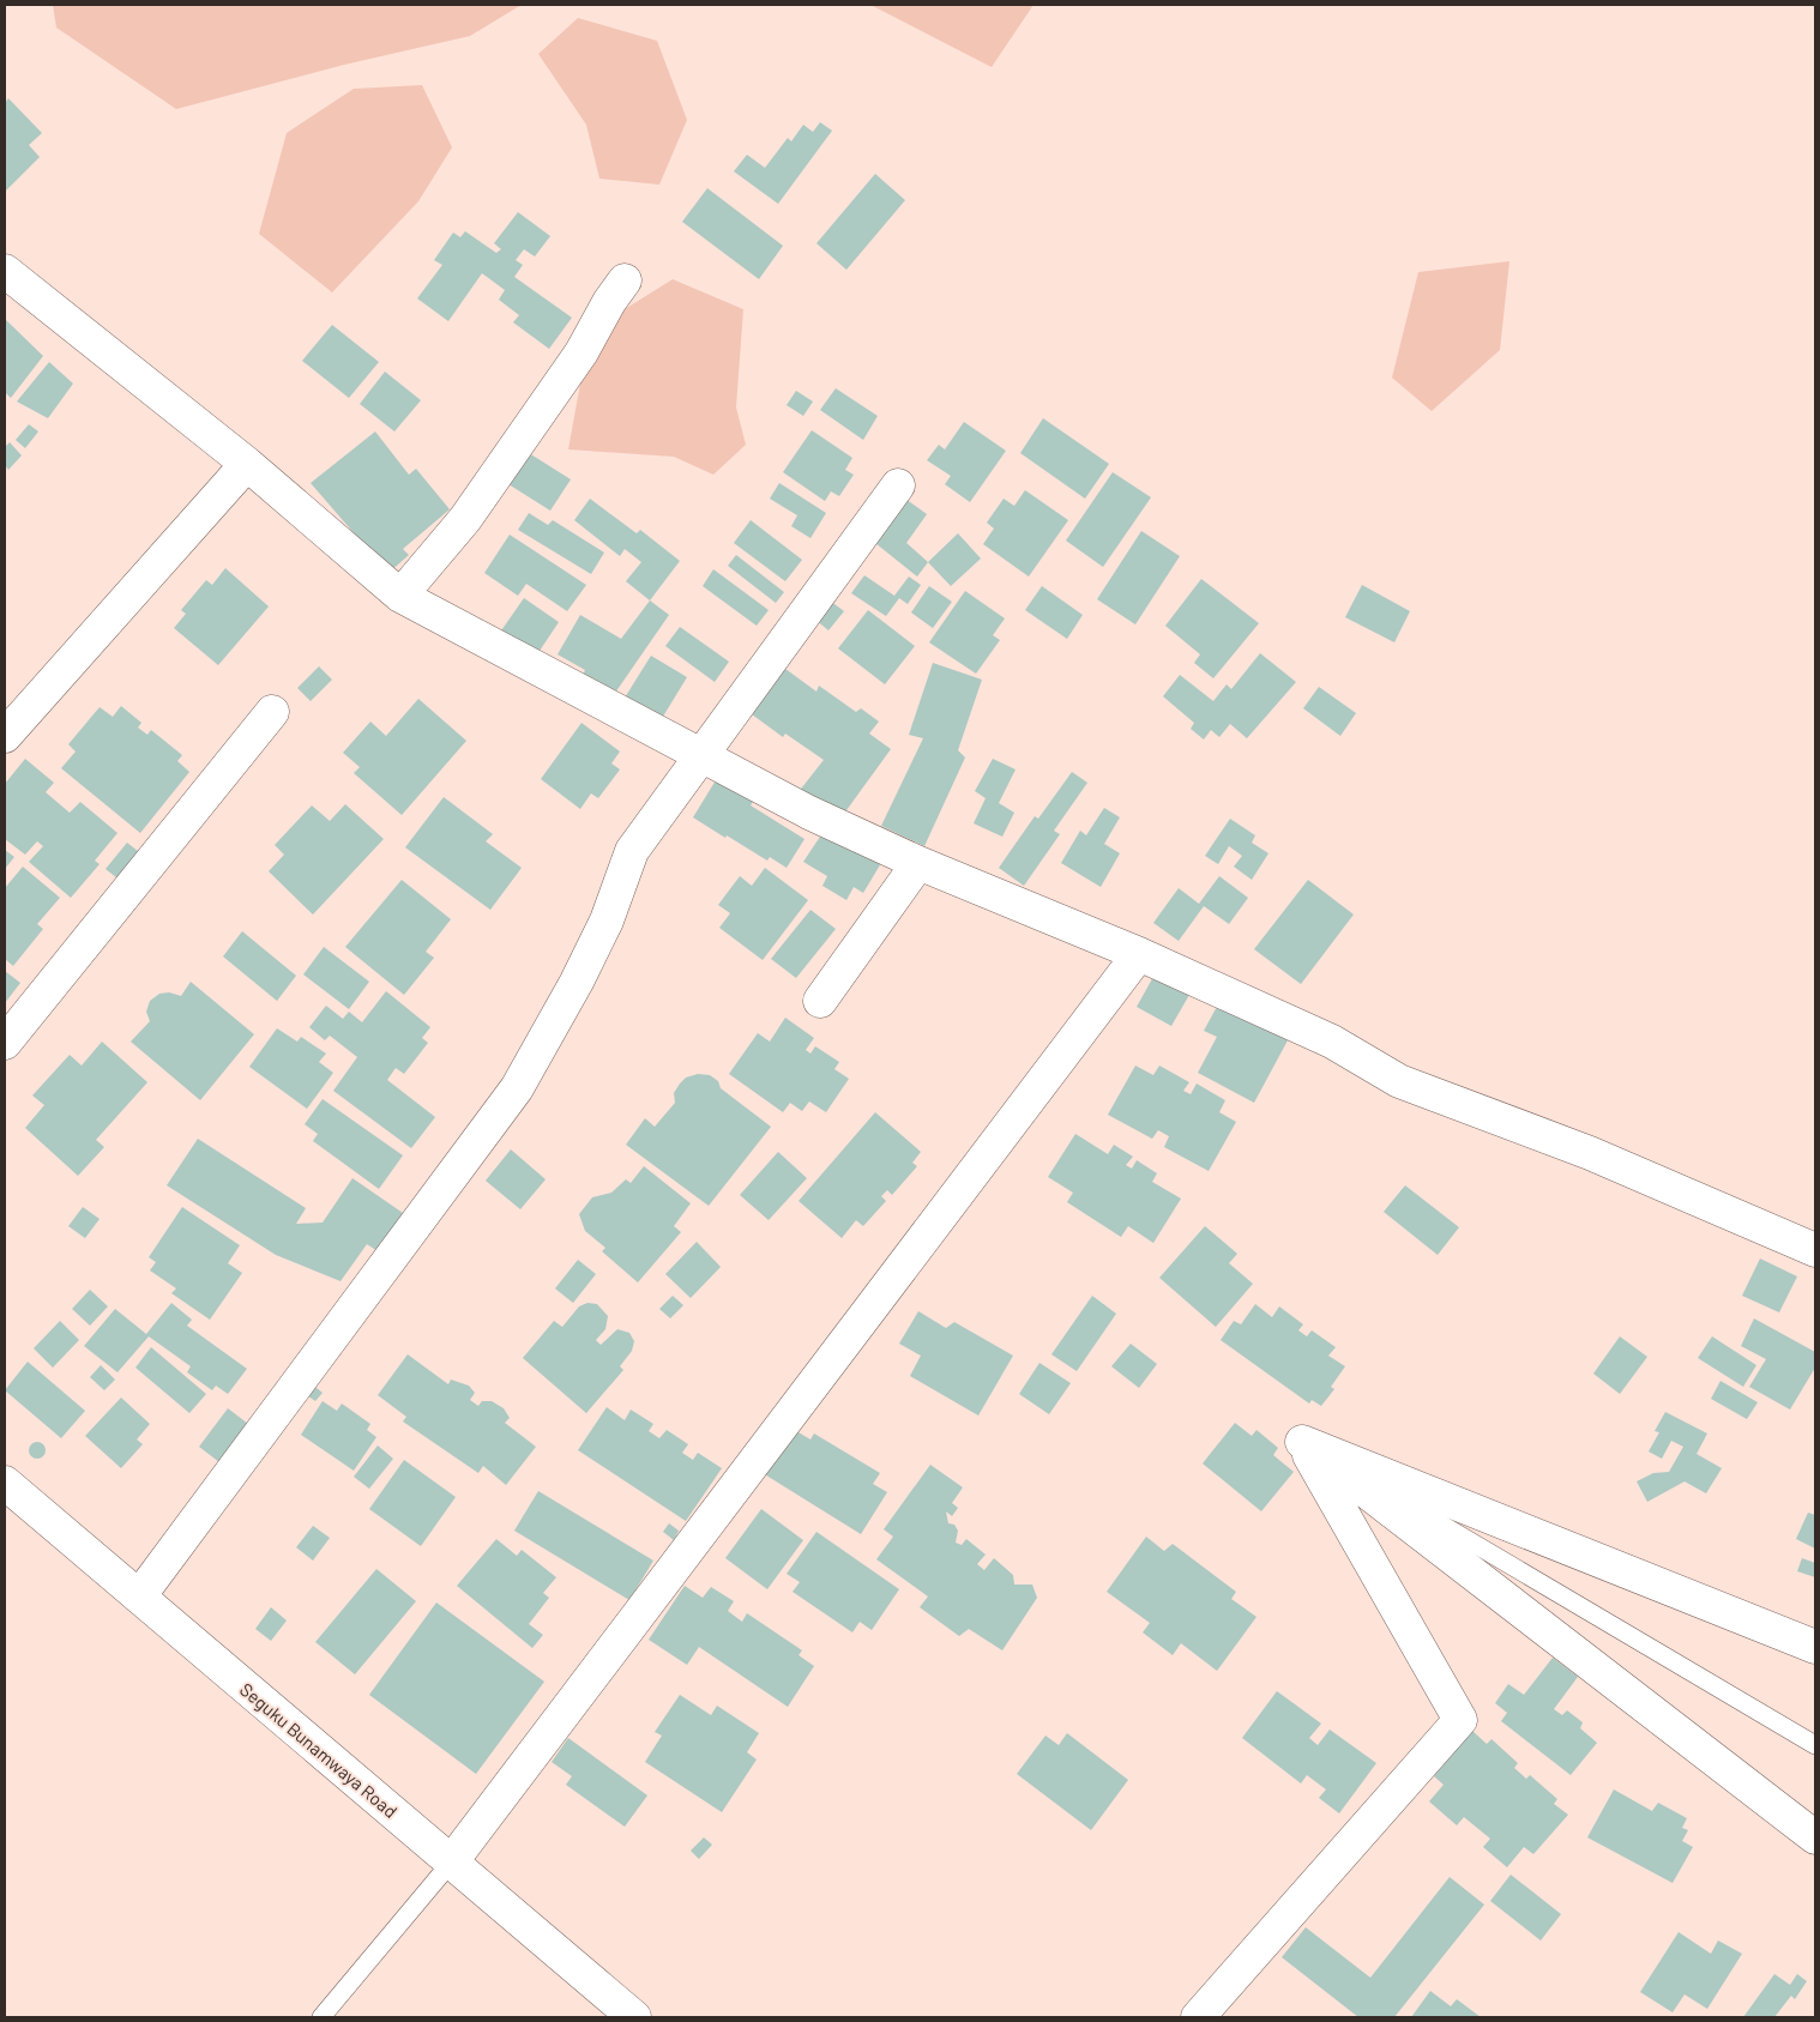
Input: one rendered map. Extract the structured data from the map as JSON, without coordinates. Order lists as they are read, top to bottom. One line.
{"streets":{"street":["Seguku Bunamwaya Road"]}}
